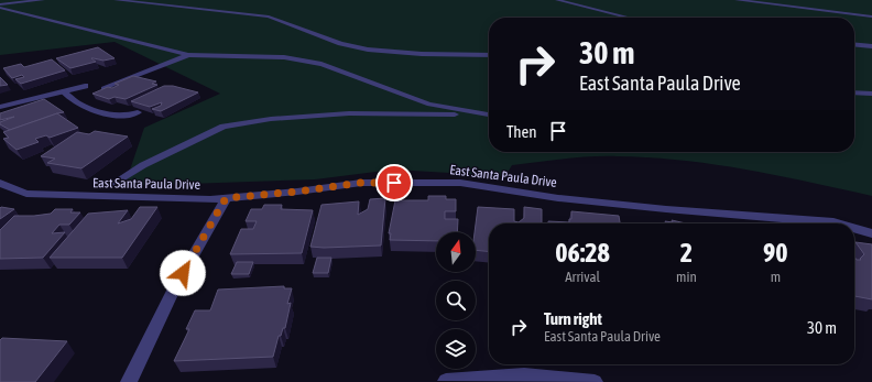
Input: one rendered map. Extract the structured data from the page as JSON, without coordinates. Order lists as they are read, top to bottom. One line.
{"streets":{"street":["East Santa Paula Drive"]},"north":"top","page":{"turn":["30 m","East Santa Paula Drive"],"then":"Then","eta":["06:28","Arrival","2","min","90","m"],"list":[{"name":"Turn right","note":"East Santa Paula Drive","value":"30 m"}]}}
